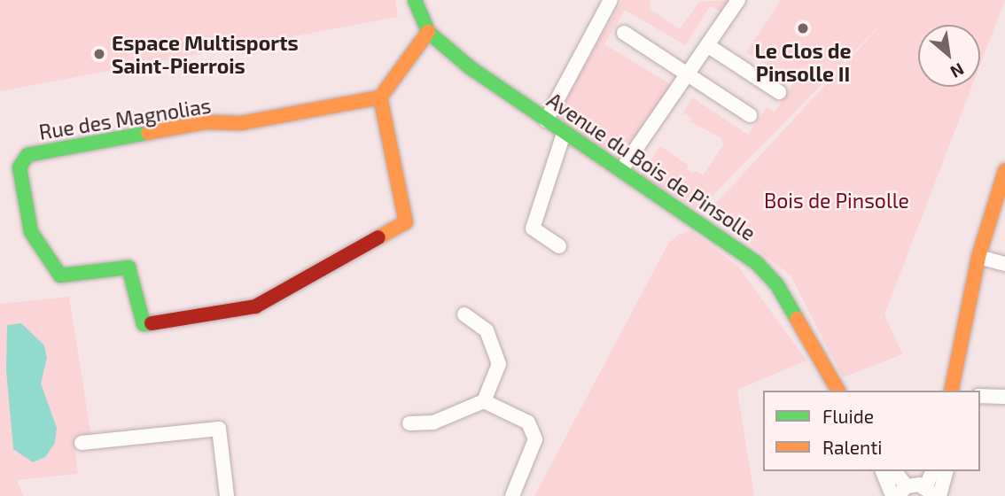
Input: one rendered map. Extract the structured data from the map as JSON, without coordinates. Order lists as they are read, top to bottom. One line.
{"streets":{"street":["Rue des Magnolias","Avenue du Bois de Pinsolle"]},"parks":["Bois de Pinsolle"],"places":["Le Clos de Pinsolle II","Espace Multisports Saint-Pierrois"],"legend":["Fluide","Ralenti"],"north":"bottom right"}
